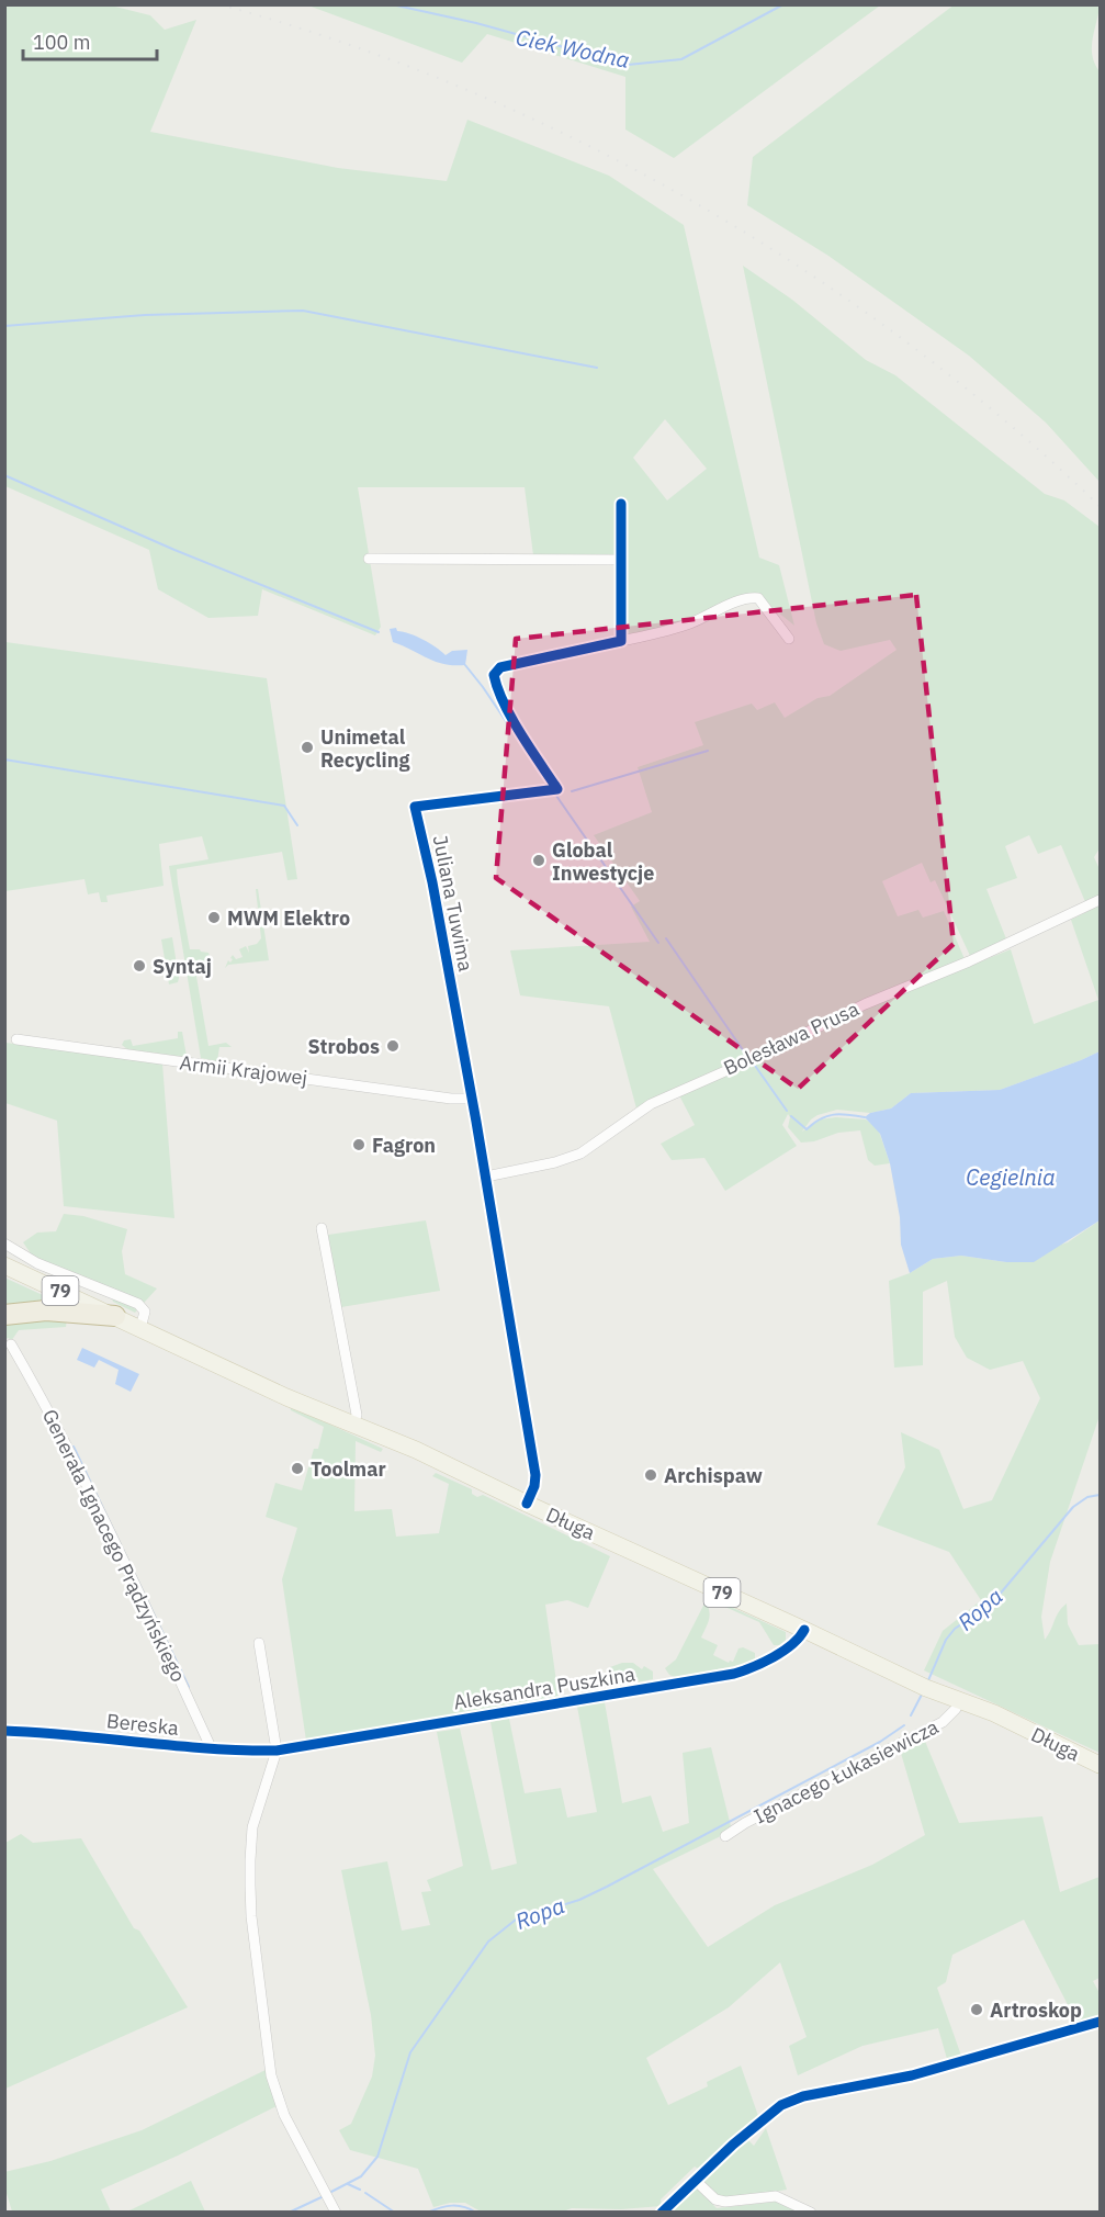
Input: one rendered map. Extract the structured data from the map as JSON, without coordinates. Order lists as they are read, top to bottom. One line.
{"streets":{"main road":["79","Długa"],"street":["Juliana Tuwima","Bolesława Prusa","Armii Krajowej","Generała Ignacego Prądzyńskiego","Aleksandra Puszkina","Bereska","Ignacego Łukasiewicza"]},"crossings":[["Juliana Tuwima","Bolesława Prusa"],["Juliana Tuwima","Armii Krajowej"],["Juliana Tuwima","Długa"],["Długa","Aleksandra Puszkina"],["Długa","Ignacego Łukasiewicza"],["Generała Ignacego Prądzyńskiego","Bereska"],["Aleksandra Puszkina","Bereska"]],"water":["Ciek Wodna","Cegielnia","Ropa"],"places":["Unimetal Recycling","Global Inwestycje","MWM Elektro","Syntaj","Strobos","Fagron","Toolmar","Archispaw","Artroskop"],"scale_bar":"100 m"}
